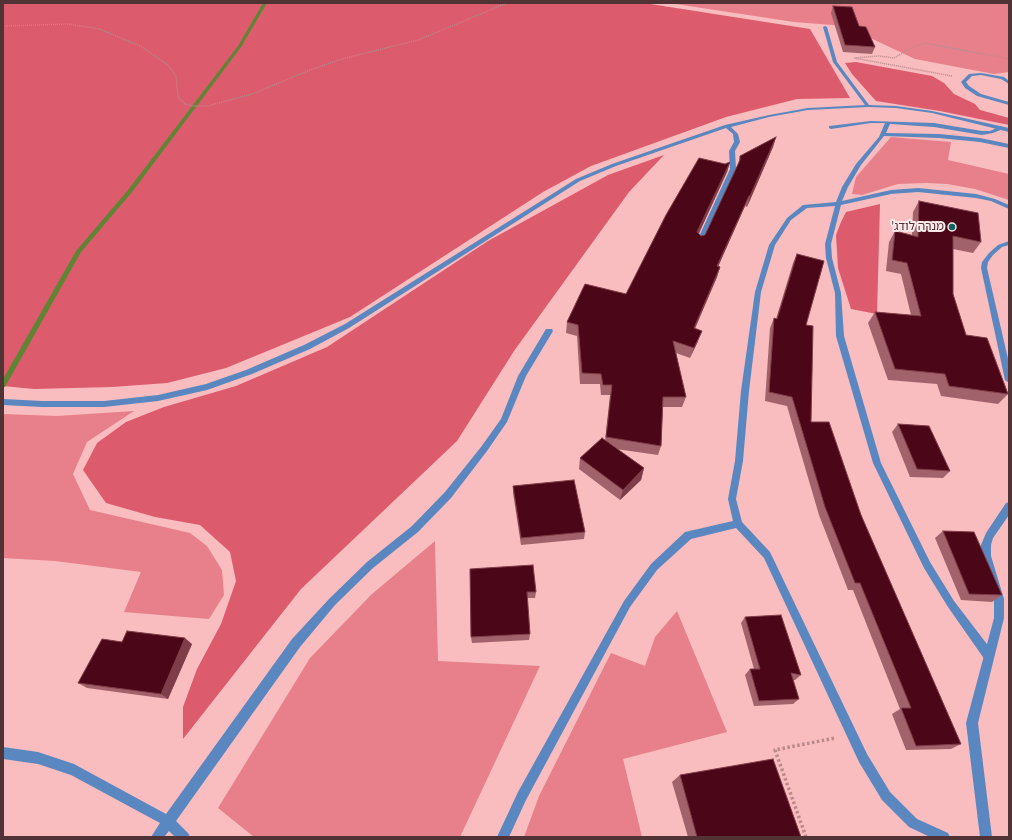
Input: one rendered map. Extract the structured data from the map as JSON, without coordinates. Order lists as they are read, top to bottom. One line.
{"places":["'מנרה לודג"]}
